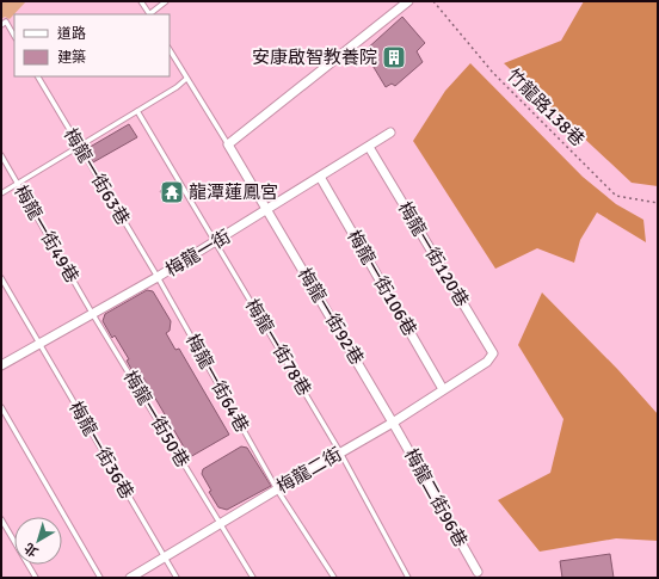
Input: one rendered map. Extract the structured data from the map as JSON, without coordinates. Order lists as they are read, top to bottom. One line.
{"streets":{"street":["梅龍一街","梅龍一街120巷","梅龍一街106巷","梅龍一街92巷","梅龍二街","梅龍二街96巷"],"lane":["梅龍一街63巷","梅龍一街49巷","梅龍一街78巷","梅龍一街64巷","梅龍一街50巷","梅龍一街36巷"],"path":["竹龍路138巷"]},"crossings":[["梅龍一街63巷","梅龍一街"],["梅龍一街63巷","梅龍一街64巷"],["梅龍一街49巷","梅龍一街"],["梅龍一街49巷","梅龍一街50巷"],["梅龍一街","梅龍一街120巷"],["梅龍一街","梅龍一街106巷"],["梅龍一街","梅龍一街92巷"],["梅龍一街","梅龍一街78巷"],["梅龍一街","梅龍一街64巷"],["梅龍一街","梅龍一街50巷"],["梅龍一街","梅龍一街36巷"],["梅龍一街120巷","梅龍二街"],["梅龍一街106巷","梅龍二街"],["梅龍一街92巷","梅龍二街"],["梅龍一街92巷","梅龍二街96巷"],["梅龍一街78巷","梅龍二街"],["梅龍一街64巷","梅龍二街"],["梅龍一街50巷","梅龍二街"],["梅龍一街36巷","梅龍二街"],["梅龍二街","梅龍二街96巷"]],"places":{"building":["安康啟智教養院"],"temple":["龍潭蓮鳳宮"]},"legend":["道路","建築"],"north":"bottom left"}
